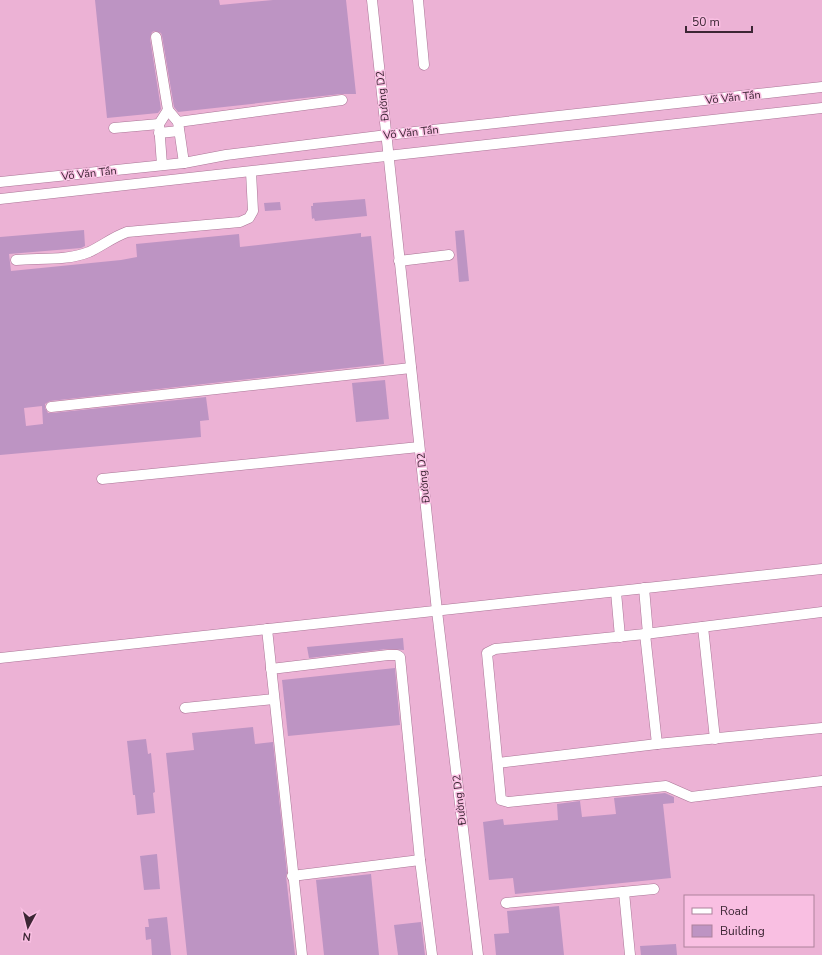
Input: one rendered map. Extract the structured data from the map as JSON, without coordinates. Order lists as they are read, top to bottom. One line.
{"streets":{"street":["Đường D2","Võ Văn Tần"]},"crossings":[["Đường D2","Võ Văn Tần"]],"legend":["Road","Building"],"scale_bar":"50 m","north":"bottom"}
